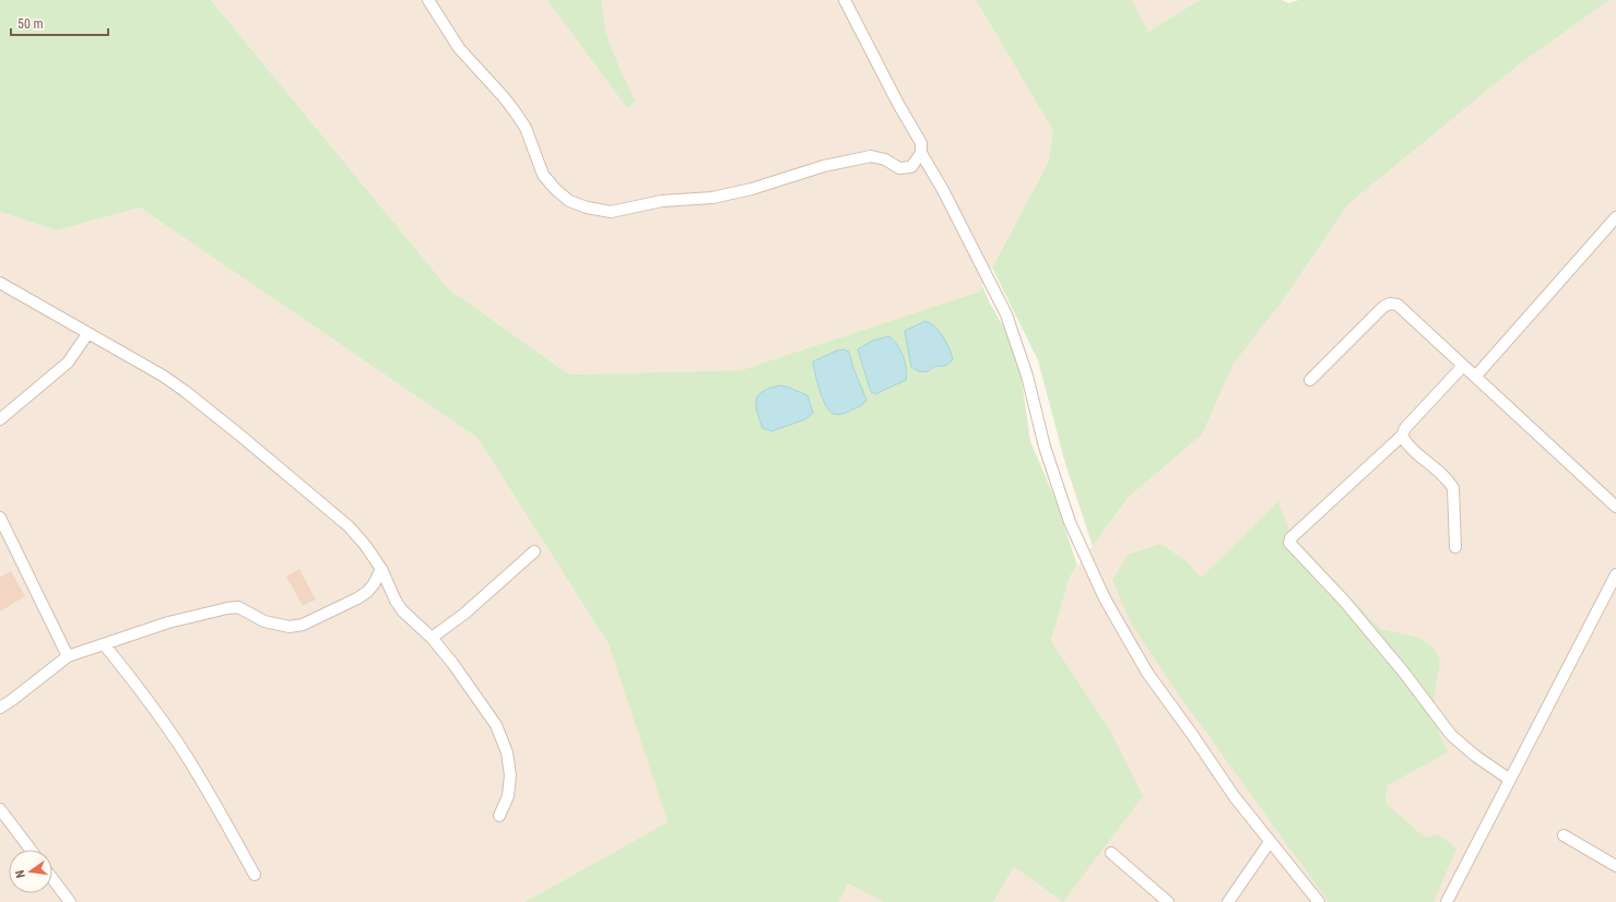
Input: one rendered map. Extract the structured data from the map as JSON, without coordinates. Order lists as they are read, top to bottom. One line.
{"scale_bar":"50 m","north":"left"}
